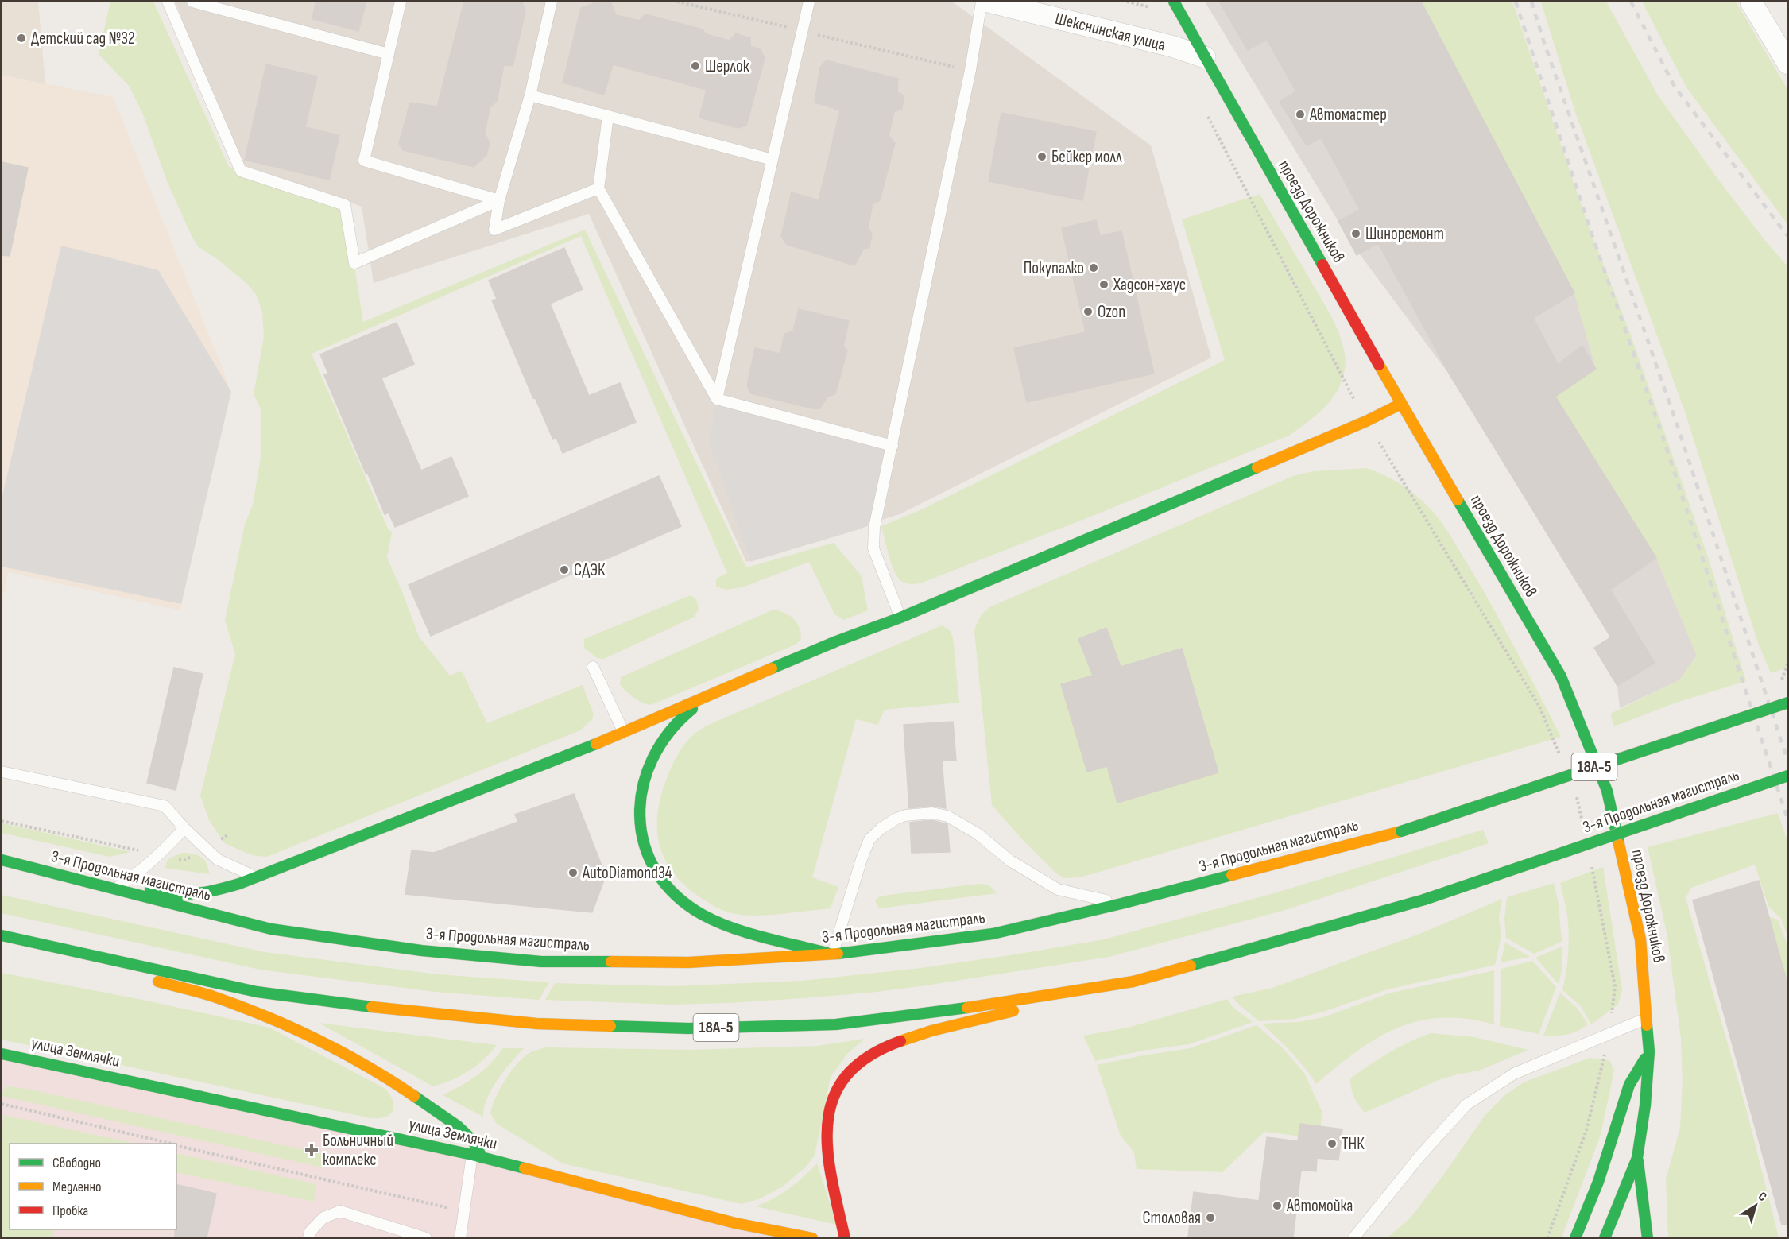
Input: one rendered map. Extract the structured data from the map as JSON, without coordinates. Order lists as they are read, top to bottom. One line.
{"streets":{"main road":["проезд Дорожников","18А-5","3-я Продольная магистраль","улица Землячки"],"street":["Шекснинская улица"]},"crossings":[["Шекснинская улица","проезд Дорожников"]],"places":{"other":["Детский сад №32","Шерлок","Автомастер","Бейкер молл","Шиноремонт","Покупалко","Хадсон-хаус","Ozon","СДЭК","AutoDiamond34","ТНК","Автомойка","Столовая"],"health":["Больничный комплекс"]},"legend":["Свободно","Медленно","Пробка"],"north":"top right"}
